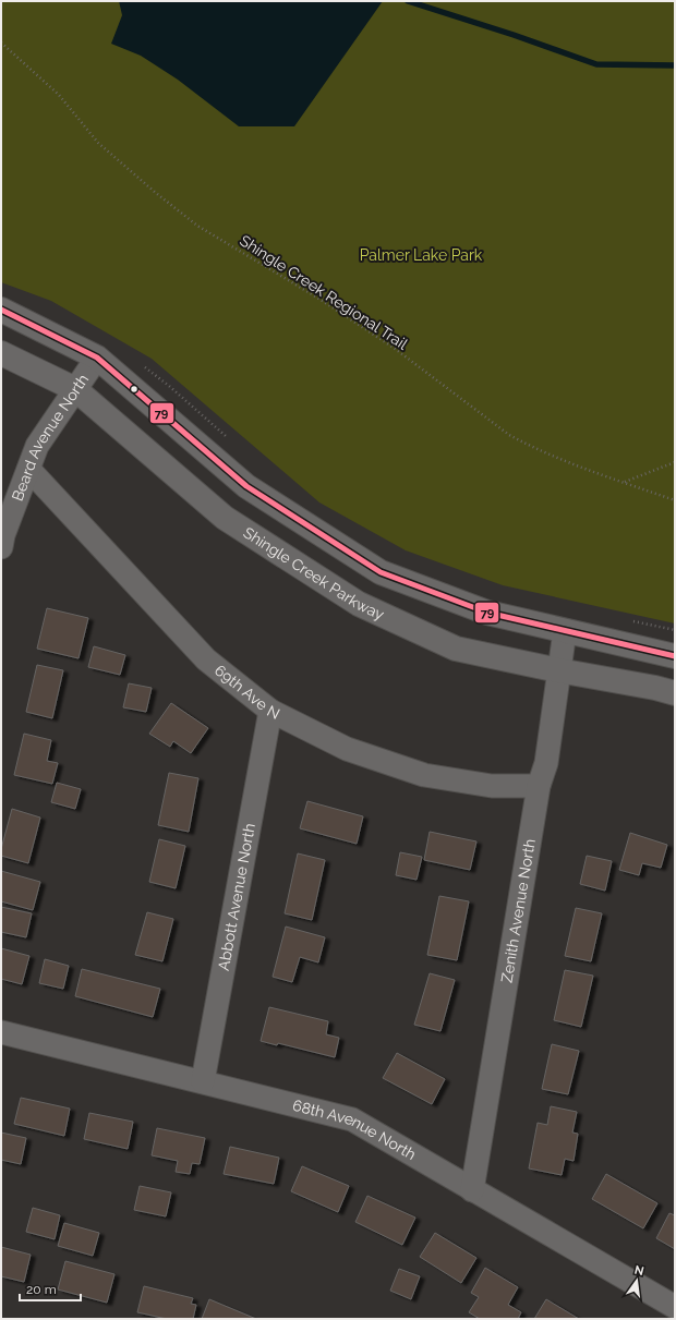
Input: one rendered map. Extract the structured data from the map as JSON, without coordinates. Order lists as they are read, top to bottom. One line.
{"streets":{"street":["Beard Avenue North","Shingle Creek Parkway","69th Ave N","Abbott Avenue North","Zenith Avenue North","68th Avenue North"],"path":["Shingle Creek Regional Trail"]},"crossings":[["Beard Avenue North","Shingle Creek Parkway"],["Beard Avenue North","69th Ave N"],["Shingle Creek Parkway","Zenith Avenue North"],["69th Ave N","Abbott Avenue North"],["69th Ave N","Zenith Avenue North"],["Abbott Avenue North","68th Avenue North"],["Zenith Avenue North","68th Avenue North"]],"parks":["Palmer Lake Park"],"lines":["transit line 79"],"scale_bar":"20 m","north":"top"}
